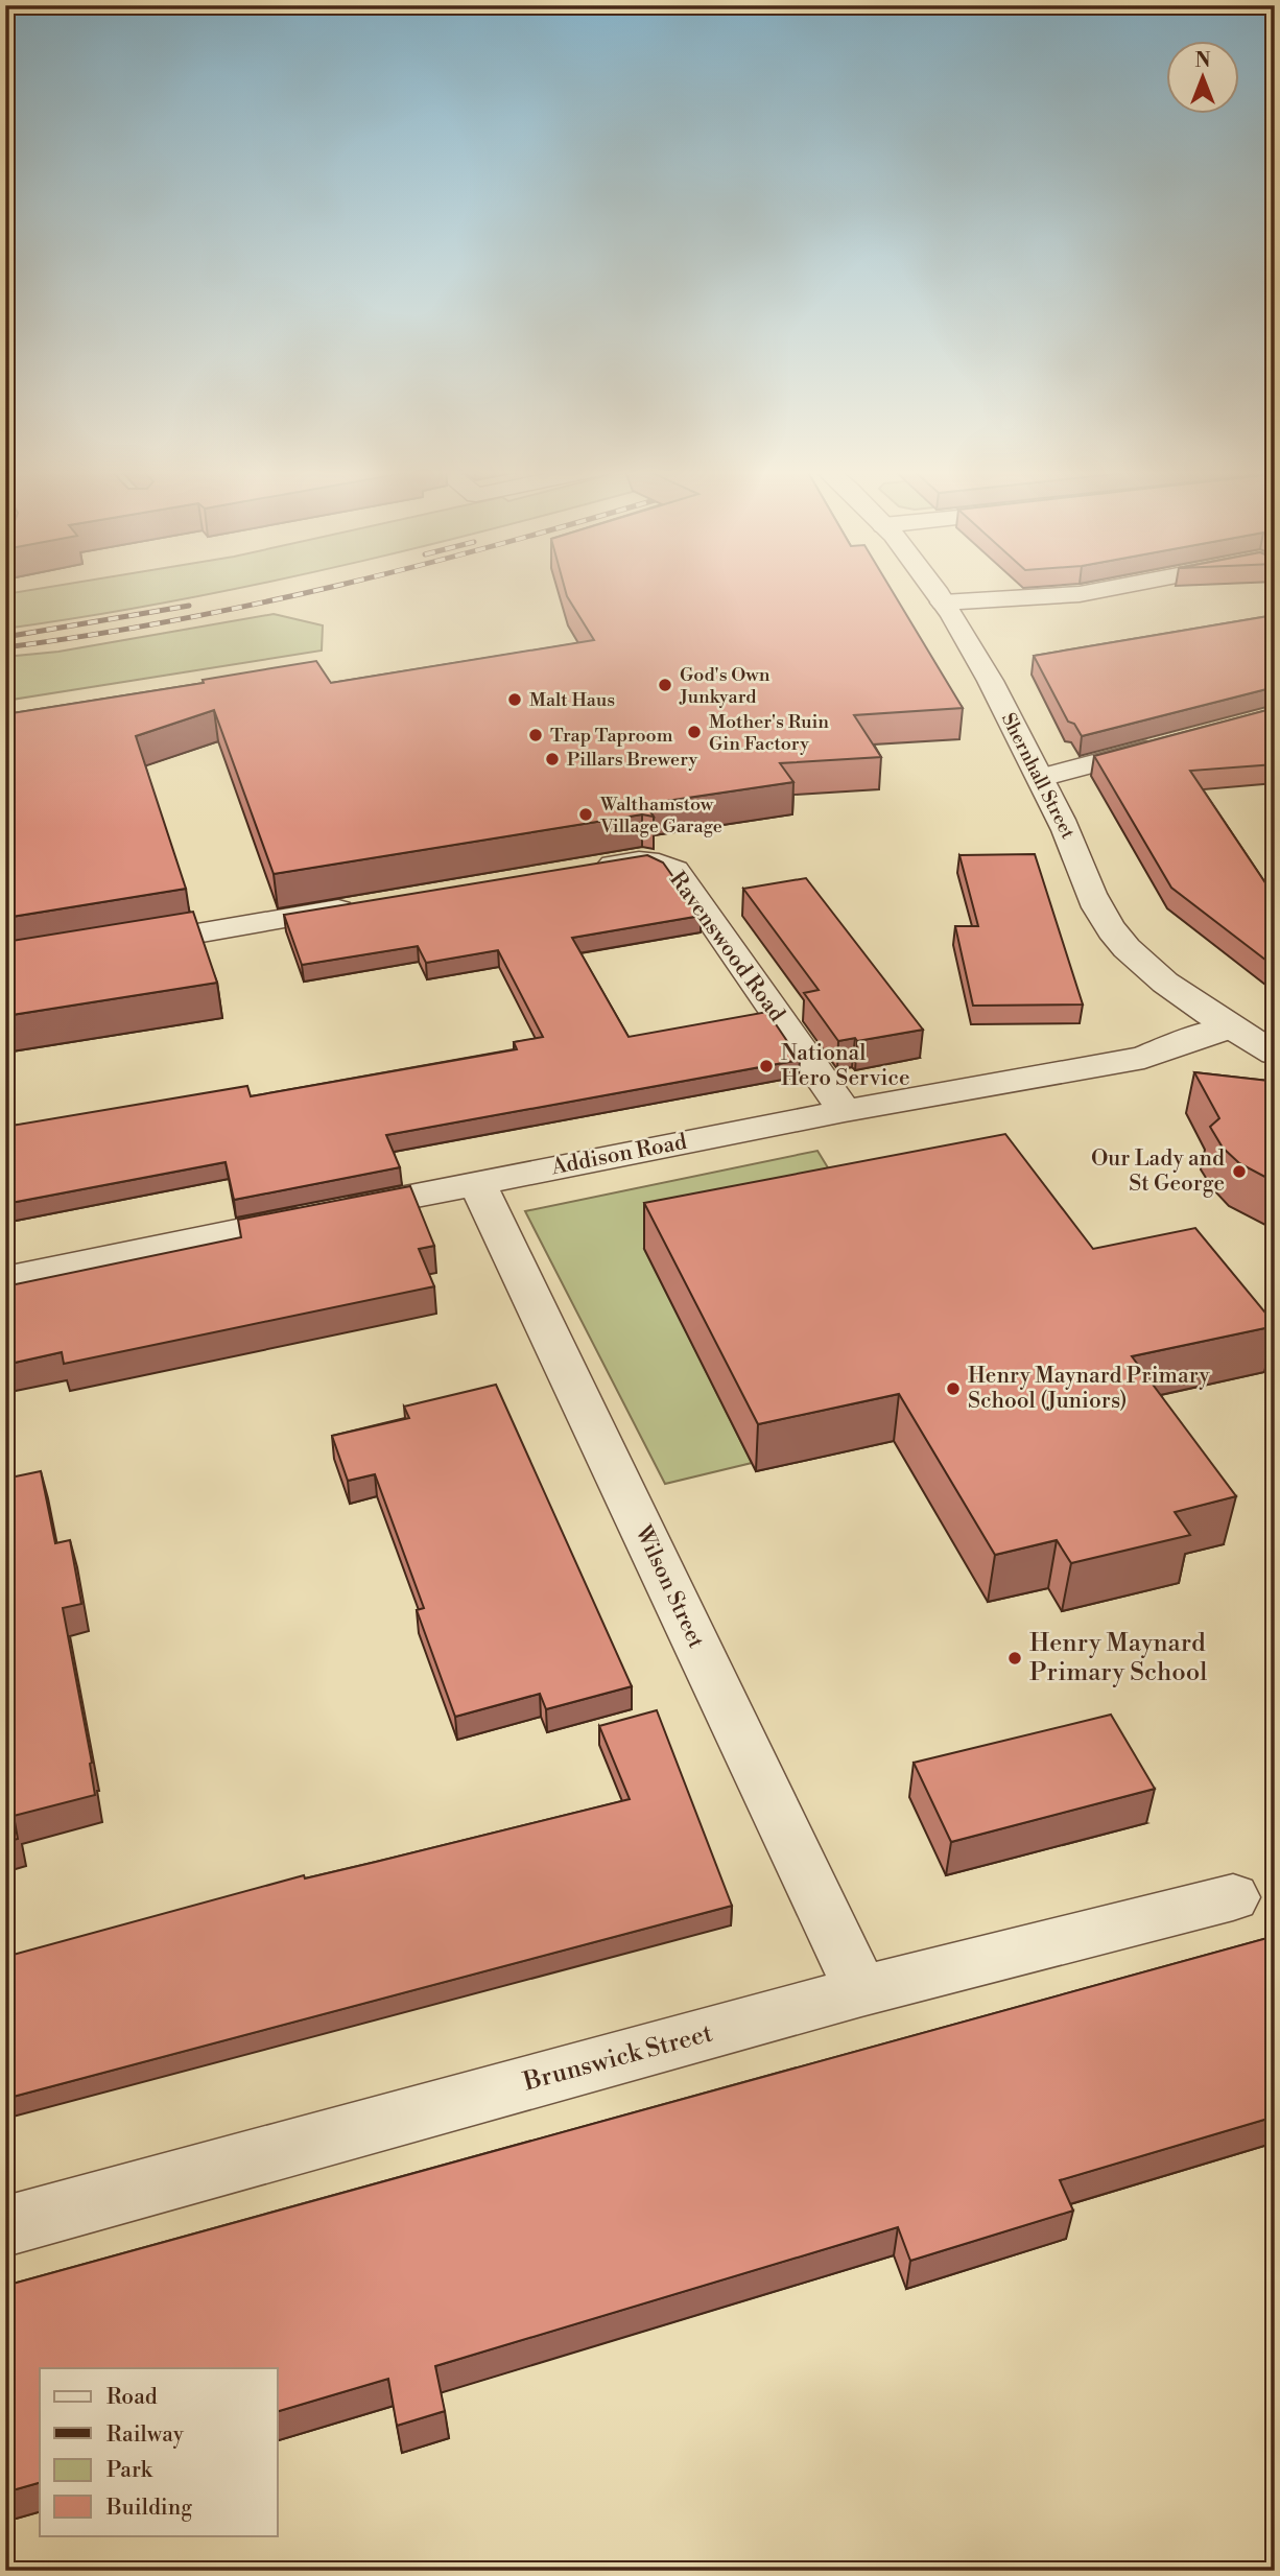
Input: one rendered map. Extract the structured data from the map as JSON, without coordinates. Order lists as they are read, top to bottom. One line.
{"streets":{"street":["Shernhall Street","Ravenswood Road","Addison Road","Wilson Street","Brunswick Street"]},"crossings":[["Shernhall Street","Addison Road"],["Ravenswood Road","Addison Road"],["Addison Road","Wilson Street"],["Wilson Street","Brunswick Street"]],"places":["God's Own Junkyard","Malt Haus","Mother's Ruin Gin Factory","Trap Taproom","Pillars Brewery","Walthamstow Village Garage","National Hero Service","Our Lady and St George","Henry Maynard Primary School (Juniors)","Henry Maynard Primary School"],"legend":["Road","Railway","Park","Building"],"north":"top"}
